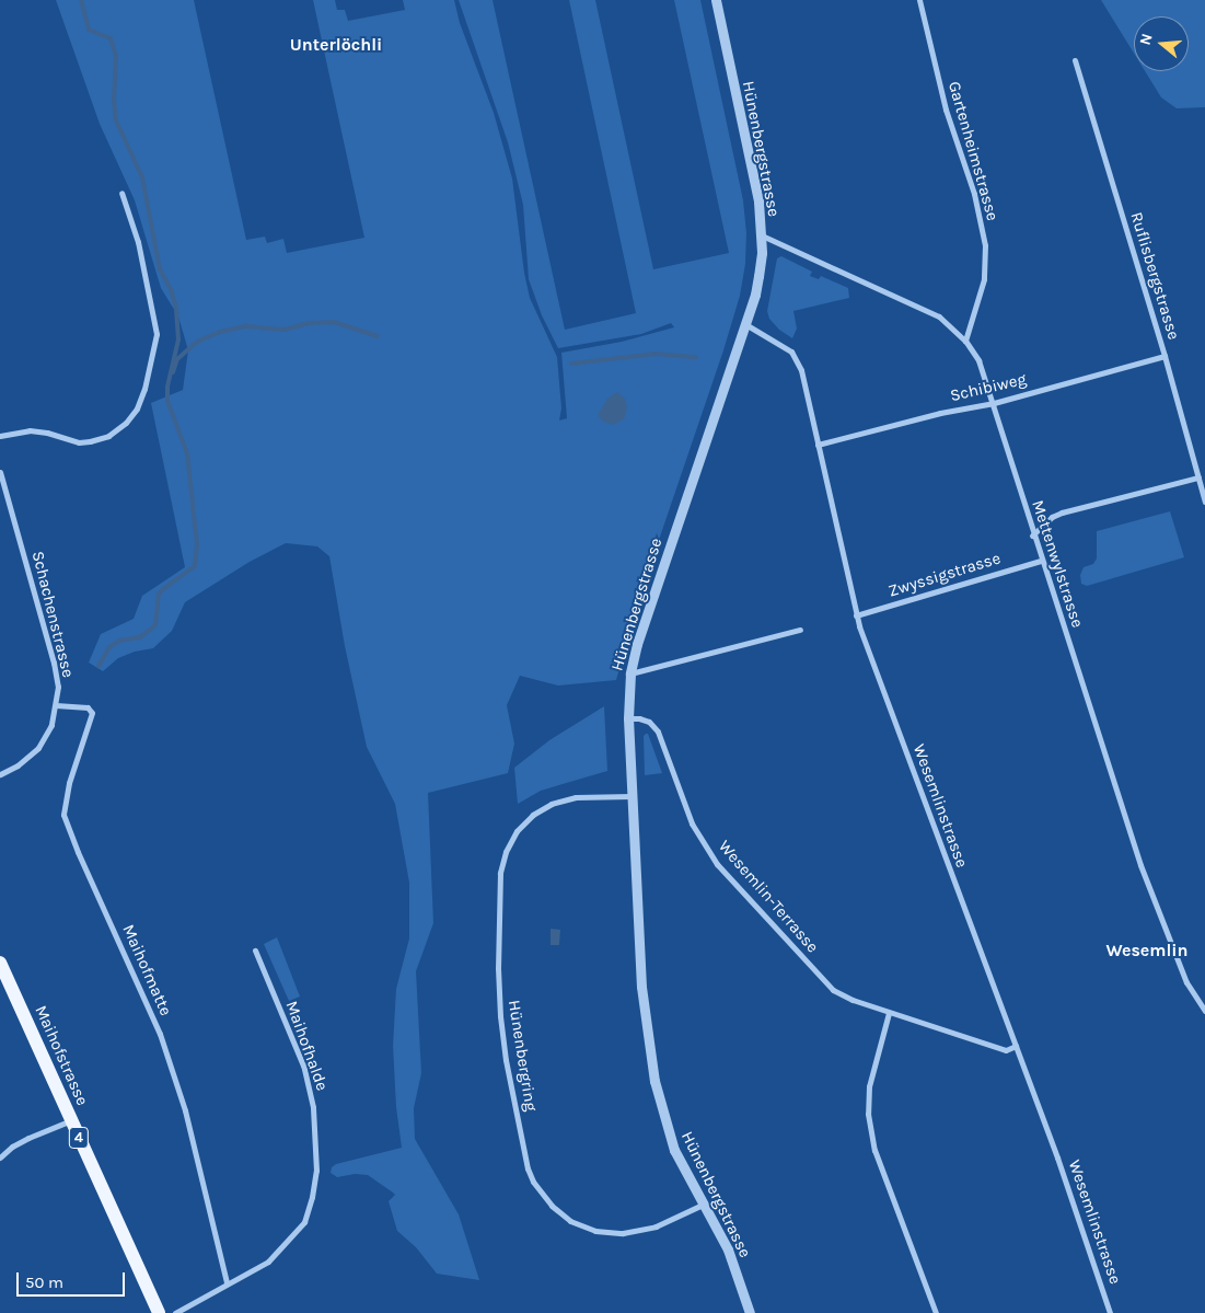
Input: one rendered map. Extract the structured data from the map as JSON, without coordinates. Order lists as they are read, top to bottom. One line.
{"streets":{"main road":["Maihofstrasse","4"],"street":["Hünenbergstrasse","Gartenheimstrasse","Ruflisbergstrasse","Schibiweg","Mettenwylstrasse","Zwyssigstrasse","Schachenstrasse","Wesemlinstrasse","Wesemlin-Terrasse","Maihofmatte","Maihofhalde","Hünenbergring"]},"crossings":[["Hünenbergstrasse","Mettenwylstrasse"],["Hünenbergstrasse","Wesemlinstrasse"],["Hünenbergstrasse","Wesemlin-Terrasse"],["Hünenbergstrasse","Hünenbergring"],["Gartenheimstrasse","Mettenwylstrasse"],["Ruflisbergstrasse","Schibiweg"],["Schibiweg","Mettenwylstrasse"],["Schibiweg","Wesemlinstrasse"],["Mettenwylstrasse","Zwyssigstrasse"],["Zwyssigstrasse","Wesemlinstrasse"],["Schachenstrasse","Maihofmatte"],["Wesemlinstrasse","Wesemlin-Terrasse"],["Maihofmatte","Maihofhalde"]],"districts":["Unterlöchli","Wesemlin"],"scale_bar":"50 m","north":"left"}
